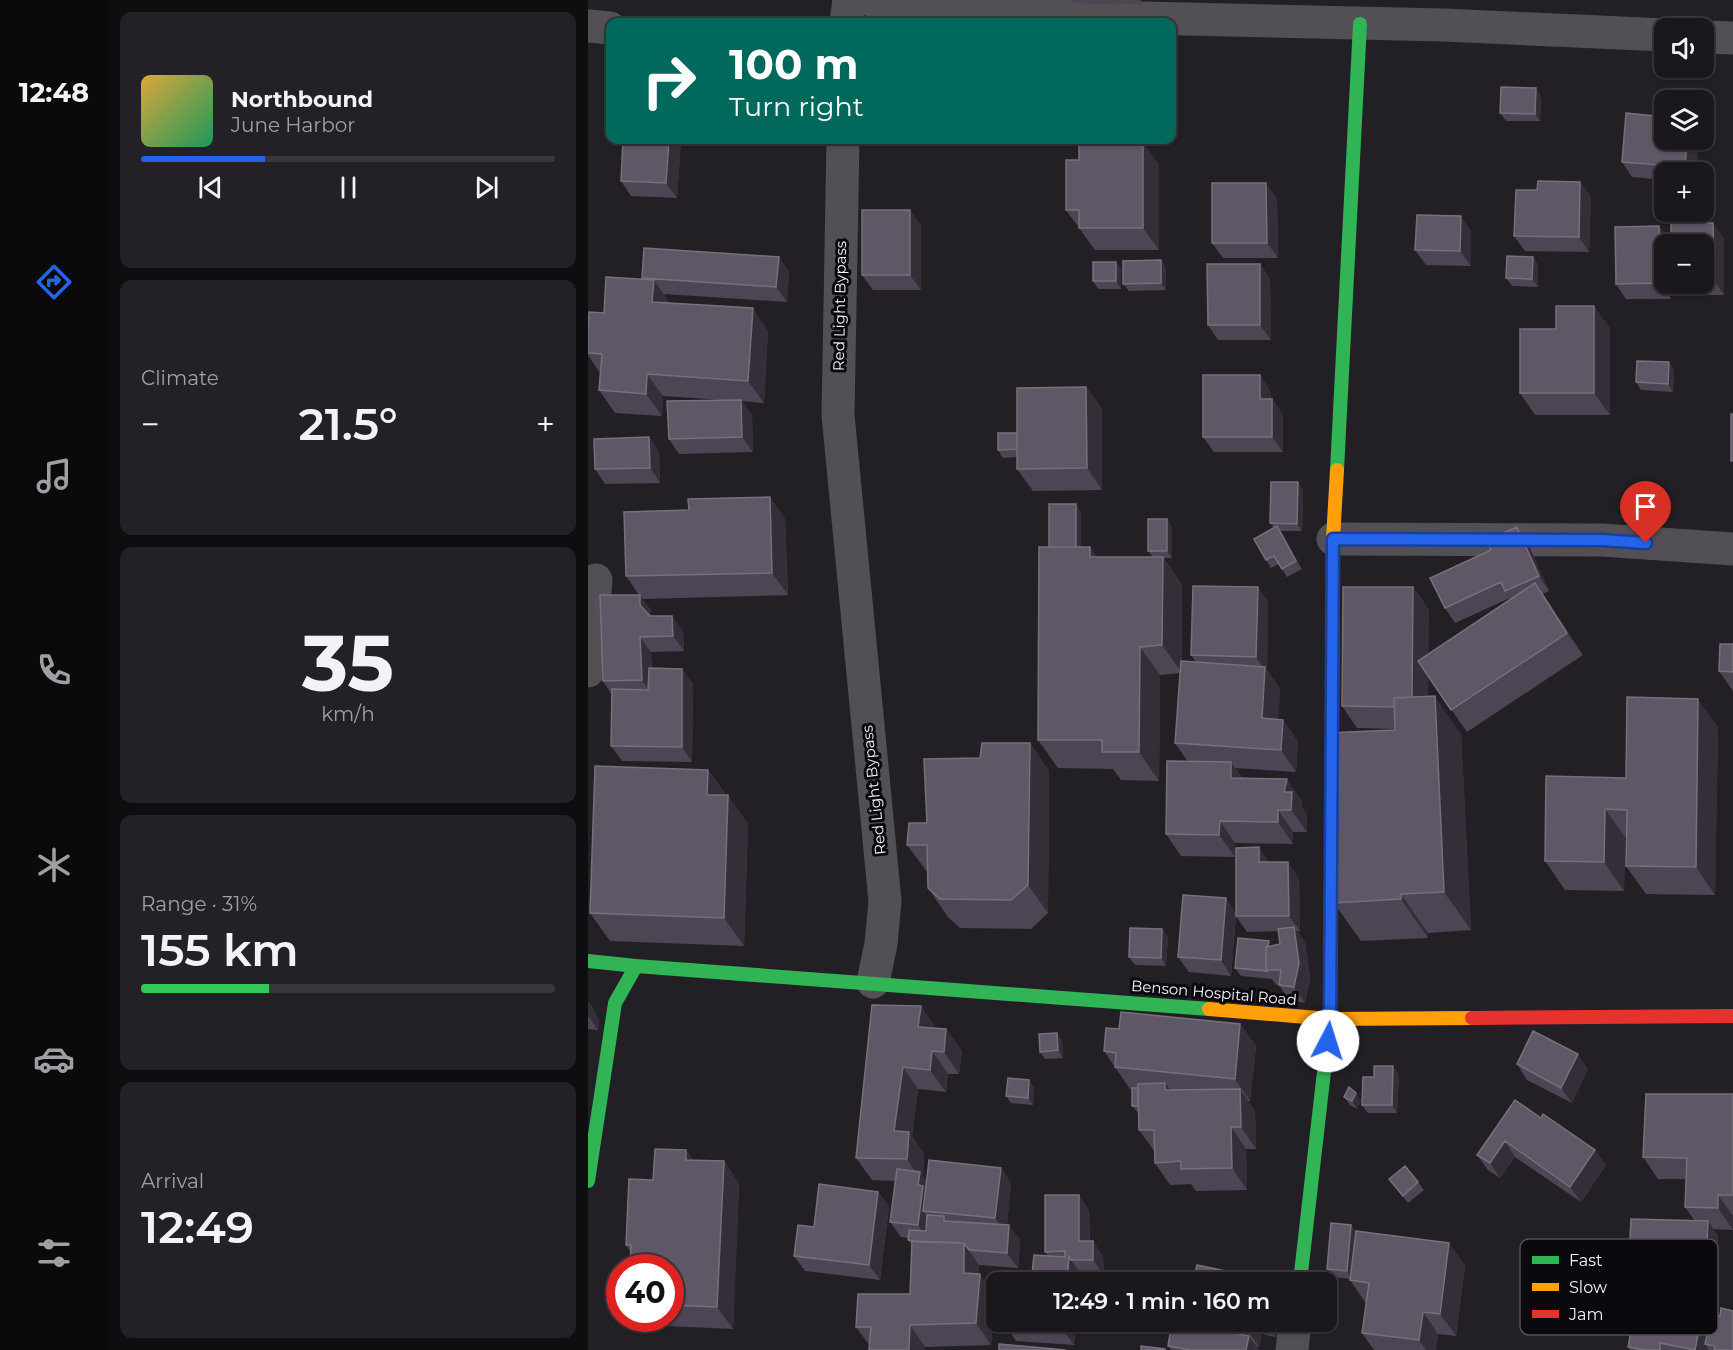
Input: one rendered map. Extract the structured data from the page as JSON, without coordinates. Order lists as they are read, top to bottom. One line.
{"streets":{"street":["Red Light Bypass","Benson Hospital Road"]},"crossings":[["Red Light Bypass","Benson Hospital Road"]],"legend":["Fast","Slow","Jam"],"page":{"tabs":"12:48","map_buttons":["+","−"],"turn":["100 m","Turn right"],"song":["Northbound","June Harbor"],"tile":["Climate",["35","km/h"],["Range · 31%","155 km"],["Arrival","12:49"]],"heat":["−","21.5°","+"],"limit":"40","trip":"12:49 · 1 min · 160 m"}}
